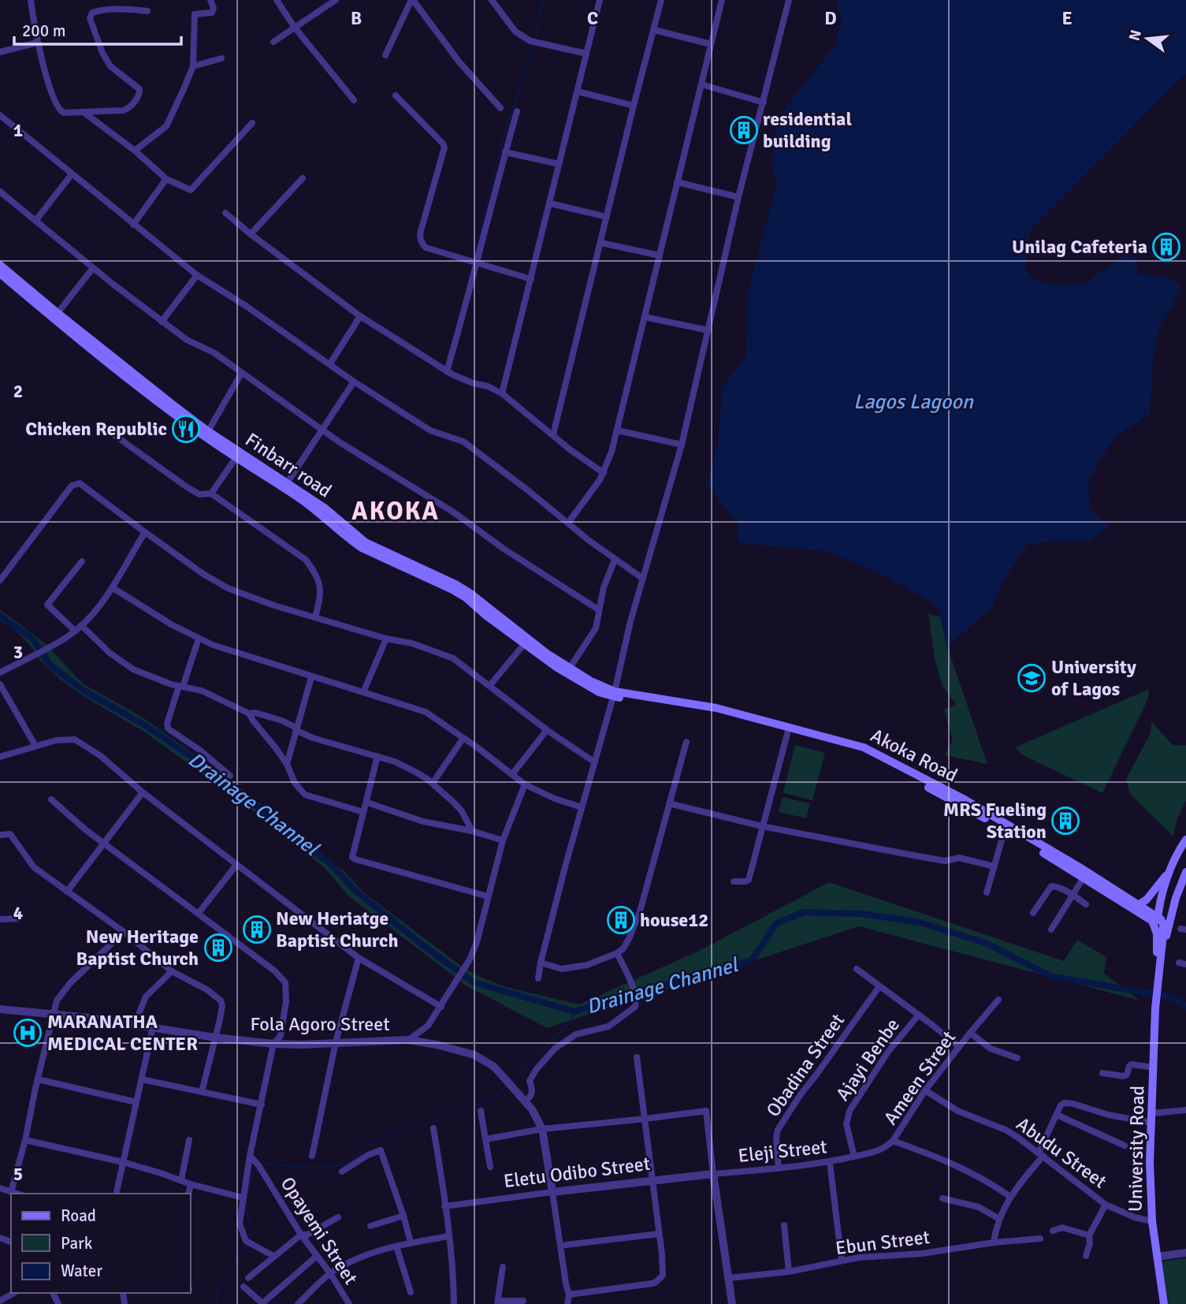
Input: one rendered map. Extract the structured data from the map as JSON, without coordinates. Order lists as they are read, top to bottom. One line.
{"streets":{"main road":["Finbarr road","Akoka Road","University Road"],"street":["Fola Agoro Street","Ajayi Benbe","Obadina Street","Ameen Street","Eleji Street","Abudu Street","Eletu Odibo Street","Opayemi Street","Ebun Street"]},"crossings":[["Fola Agoro Street","Eletu Odibo Street"],["Ajayi Benbe","Ameen Street"],["Ajayi Benbe","Eleji Street"],["Obadina Street","Eleji Street"],["Ameen Street","Eleji Street"],["Ameen Street","Abudu Street"],["University Road","Abudu Street"],["Eleji Street","Eletu Odibo Street"]],"districts":["AKOKA"],"water":["Lagos Lagoon","Drainage Channel"],"places":{"building":["residential building","Unilag Cafeteria","MRS Fueling Station","house12","New Heriatge Baptist Church","New Heritage Baptist Church"],"restaurant":["Chicken Republic"],"school or university":["University of Lagos"],"hospital":["MARANATHA MEDICAL CENTER"]},"legend":["Road","Park","Water"],"scale_bar":"200 m","north":"left","grid":{"columns":["B","C","D","E"],"rows":["1","2","3","4","5"]}}
